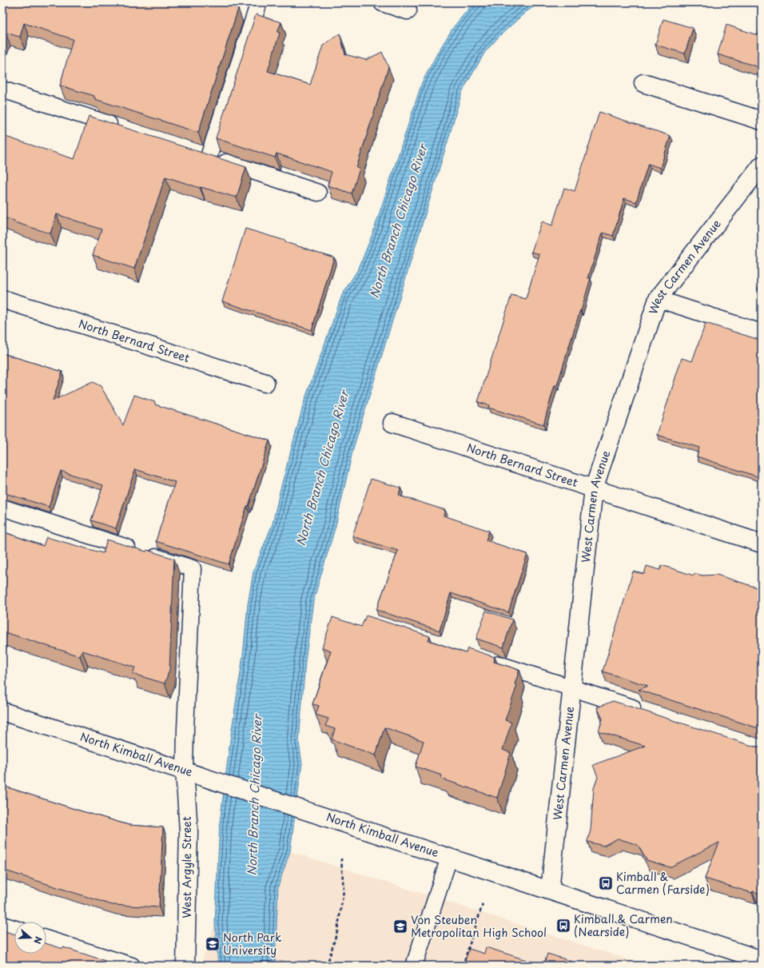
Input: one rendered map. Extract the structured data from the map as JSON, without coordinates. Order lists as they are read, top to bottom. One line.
{"streets":{"street":["West Carmen Avenue","North Bernard Street","North Kimball Avenue","West Argyle Street"]},"crossings":[["West Carmen Avenue","North Bernard Street"],["West Carmen Avenue","North Kimball Avenue"],["North Kimball Avenue","West Argyle Street"]],"water":["North Branch Chicago River"],"places":{"bus stop":["Kimball & Carmen (Farside)","Kimball & Carmen (Nearside)"],"school or university":["Von Steuben Metropolitan High School","North Park University"]},"north":"right"}
